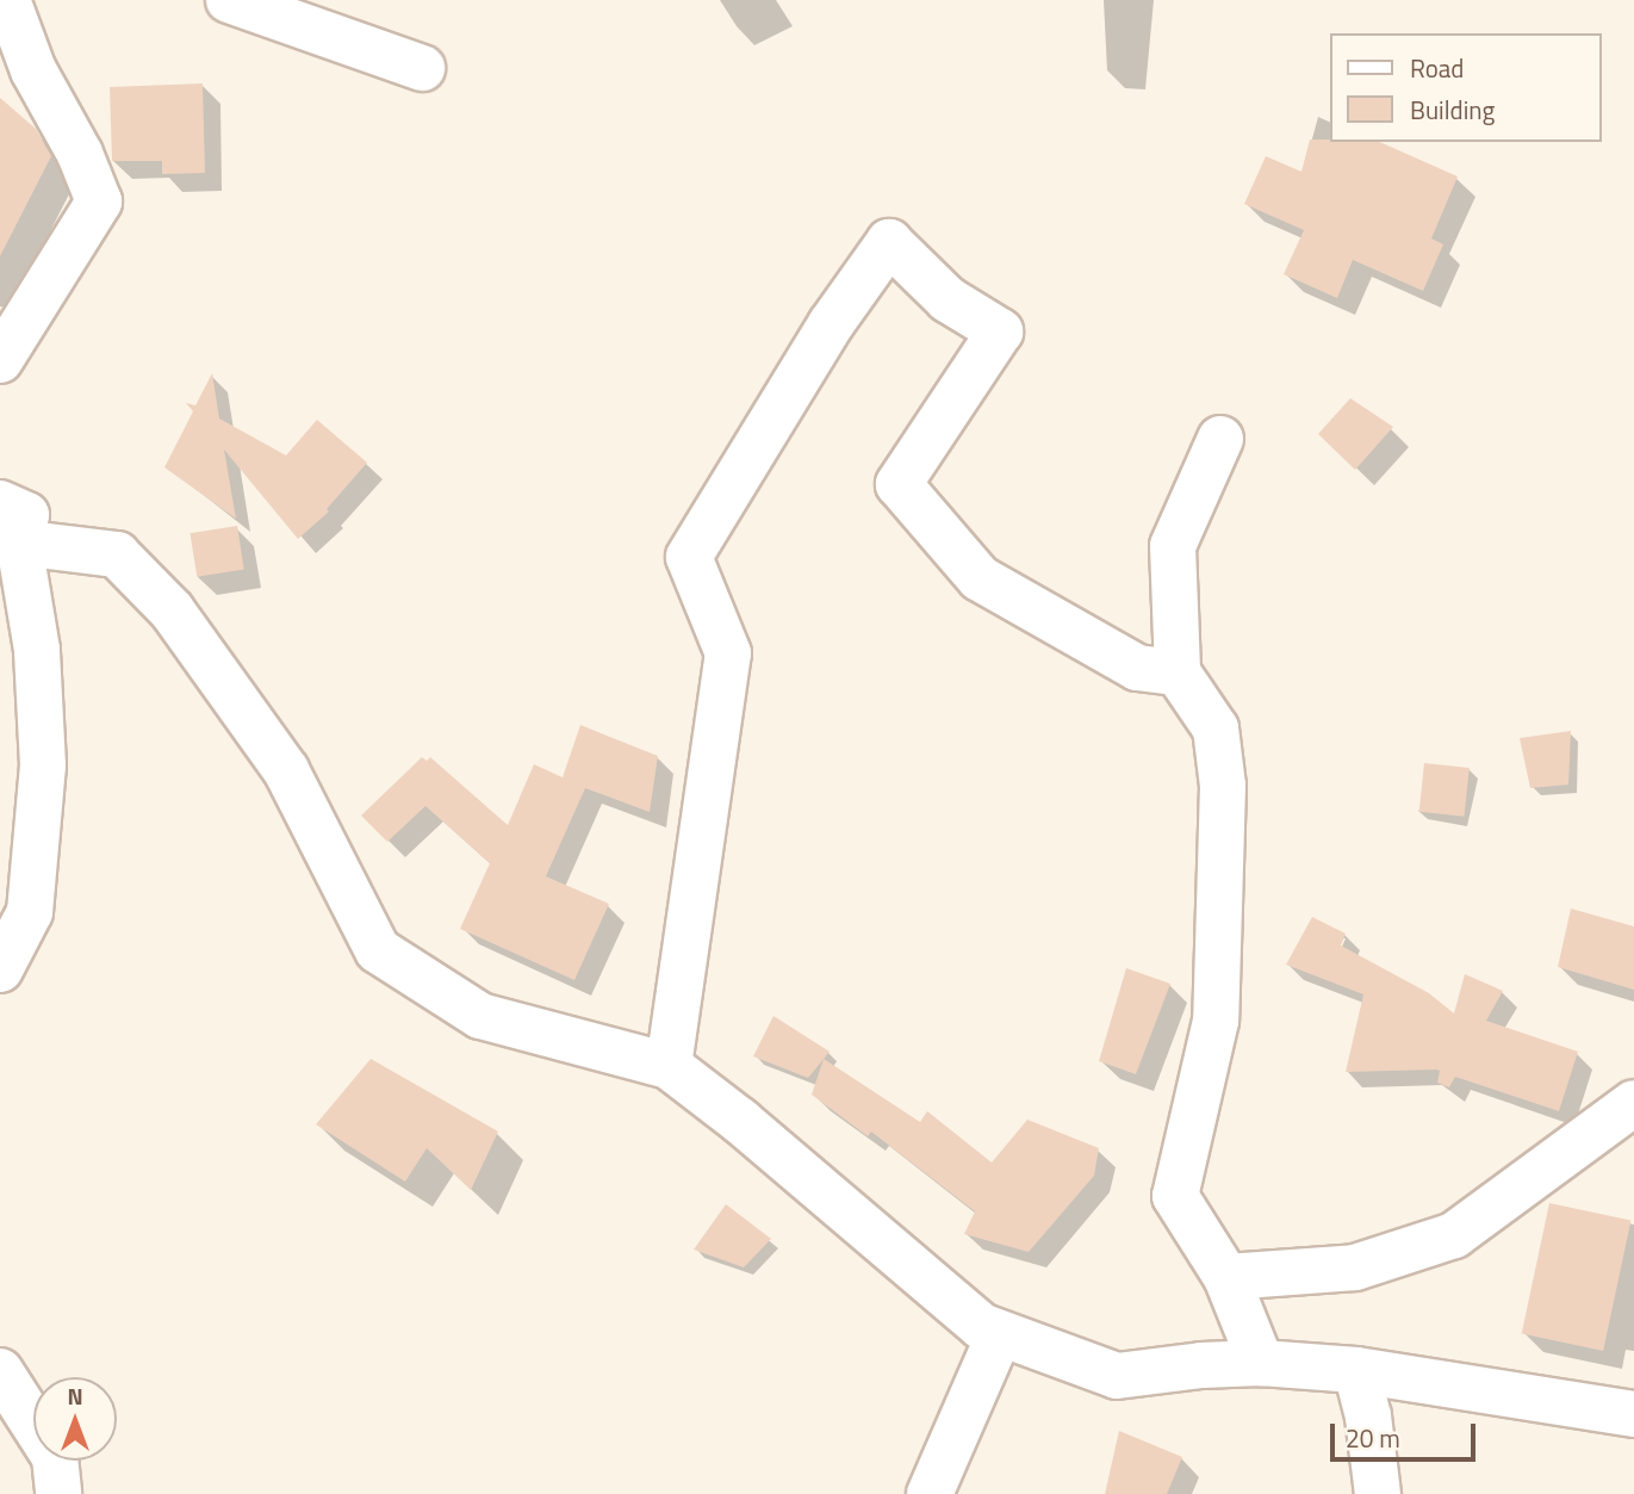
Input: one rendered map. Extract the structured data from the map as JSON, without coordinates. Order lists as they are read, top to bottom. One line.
{"legend":["Road","Building"],"scale_bar":"20 m","north":"top"}
